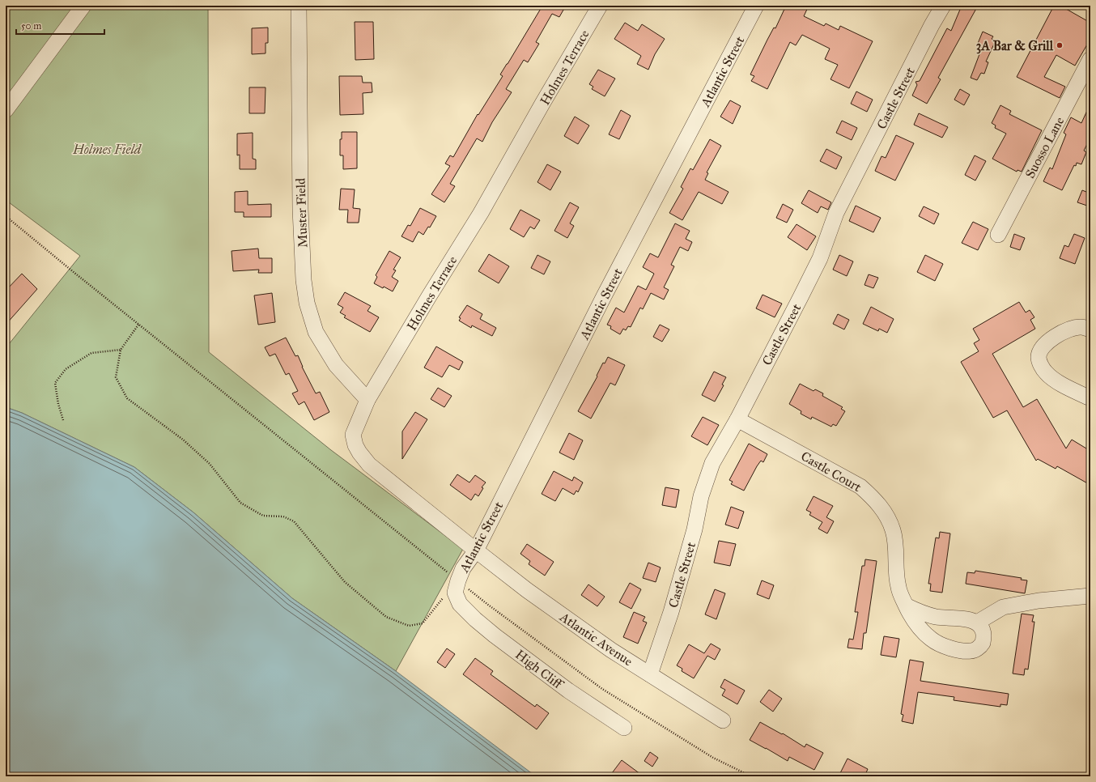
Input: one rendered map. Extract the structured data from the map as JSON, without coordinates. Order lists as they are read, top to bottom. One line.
{"streets":{"street":["Holmes Terrace","Atlantic Street","Castle Street","Suosso Lane","Muster Field","Castle Court","Atlantic Avenue","High Cliff"]},"crossings":[["Holmes Terrace","Atlantic Street"],["Holmes Terrace","Muster Field"],["Holmes Terrace","Atlantic Avenue"],["Atlantic Street","Atlantic Avenue"],["Atlantic Street","High Cliff"],["Castle Street","Castle Court"],["Castle Street","Atlantic Avenue"]],"parks":["Holmes Field"],"places":["3A Bar & Grill"],"scale_bar":"50 m"}
